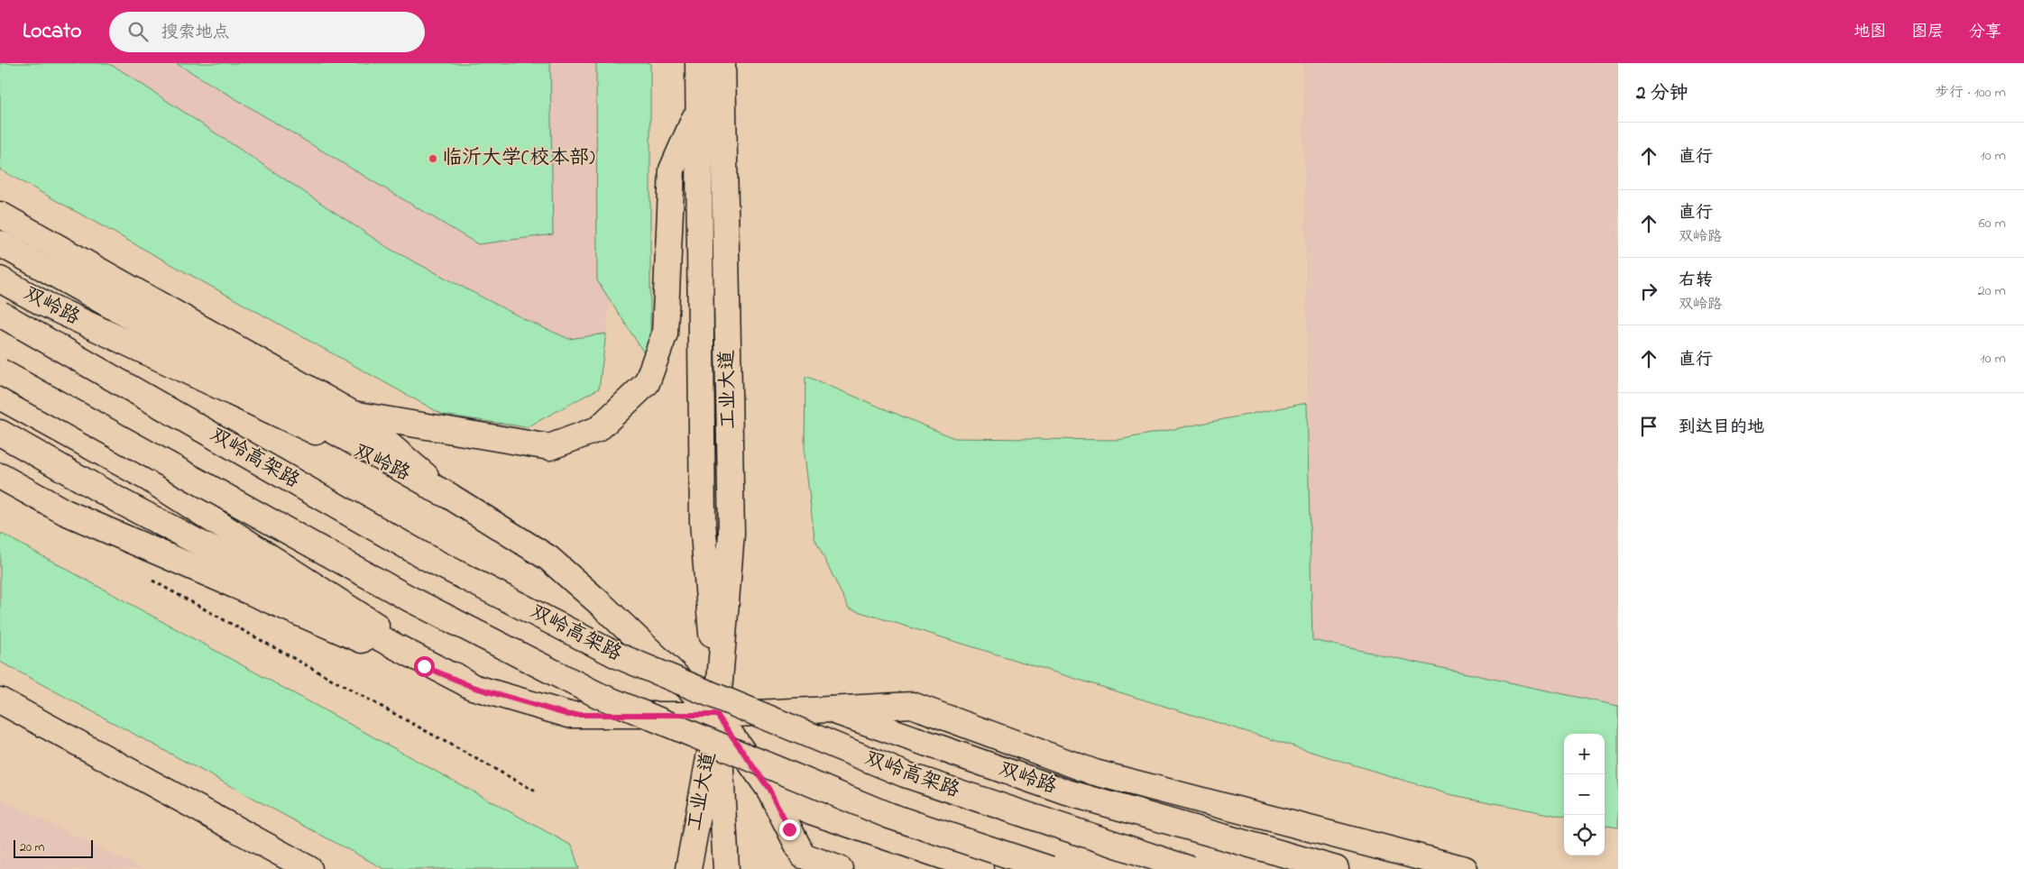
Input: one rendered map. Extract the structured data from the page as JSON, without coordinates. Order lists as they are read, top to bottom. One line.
{"streets":{"main road":["双岭路","工业大道","双岭高架路"]},"crossings":[["双岭路","工业大道"]],"places":["临沂大学(校本部)"],"scale_bar":"20 m","page":{"header":"Locato","search":"搜索地点","nav":["地图","图层","分享"],"heading":["2 分钟","步行 · 100 m"],"list":[["直行","10 m"],["直行","双岭路","60 m"],["右转","双岭路","20 m"],["直行","10 m"],"到达目的地"],"map_buttons":["+","−"],"scale":"20 m"}}
